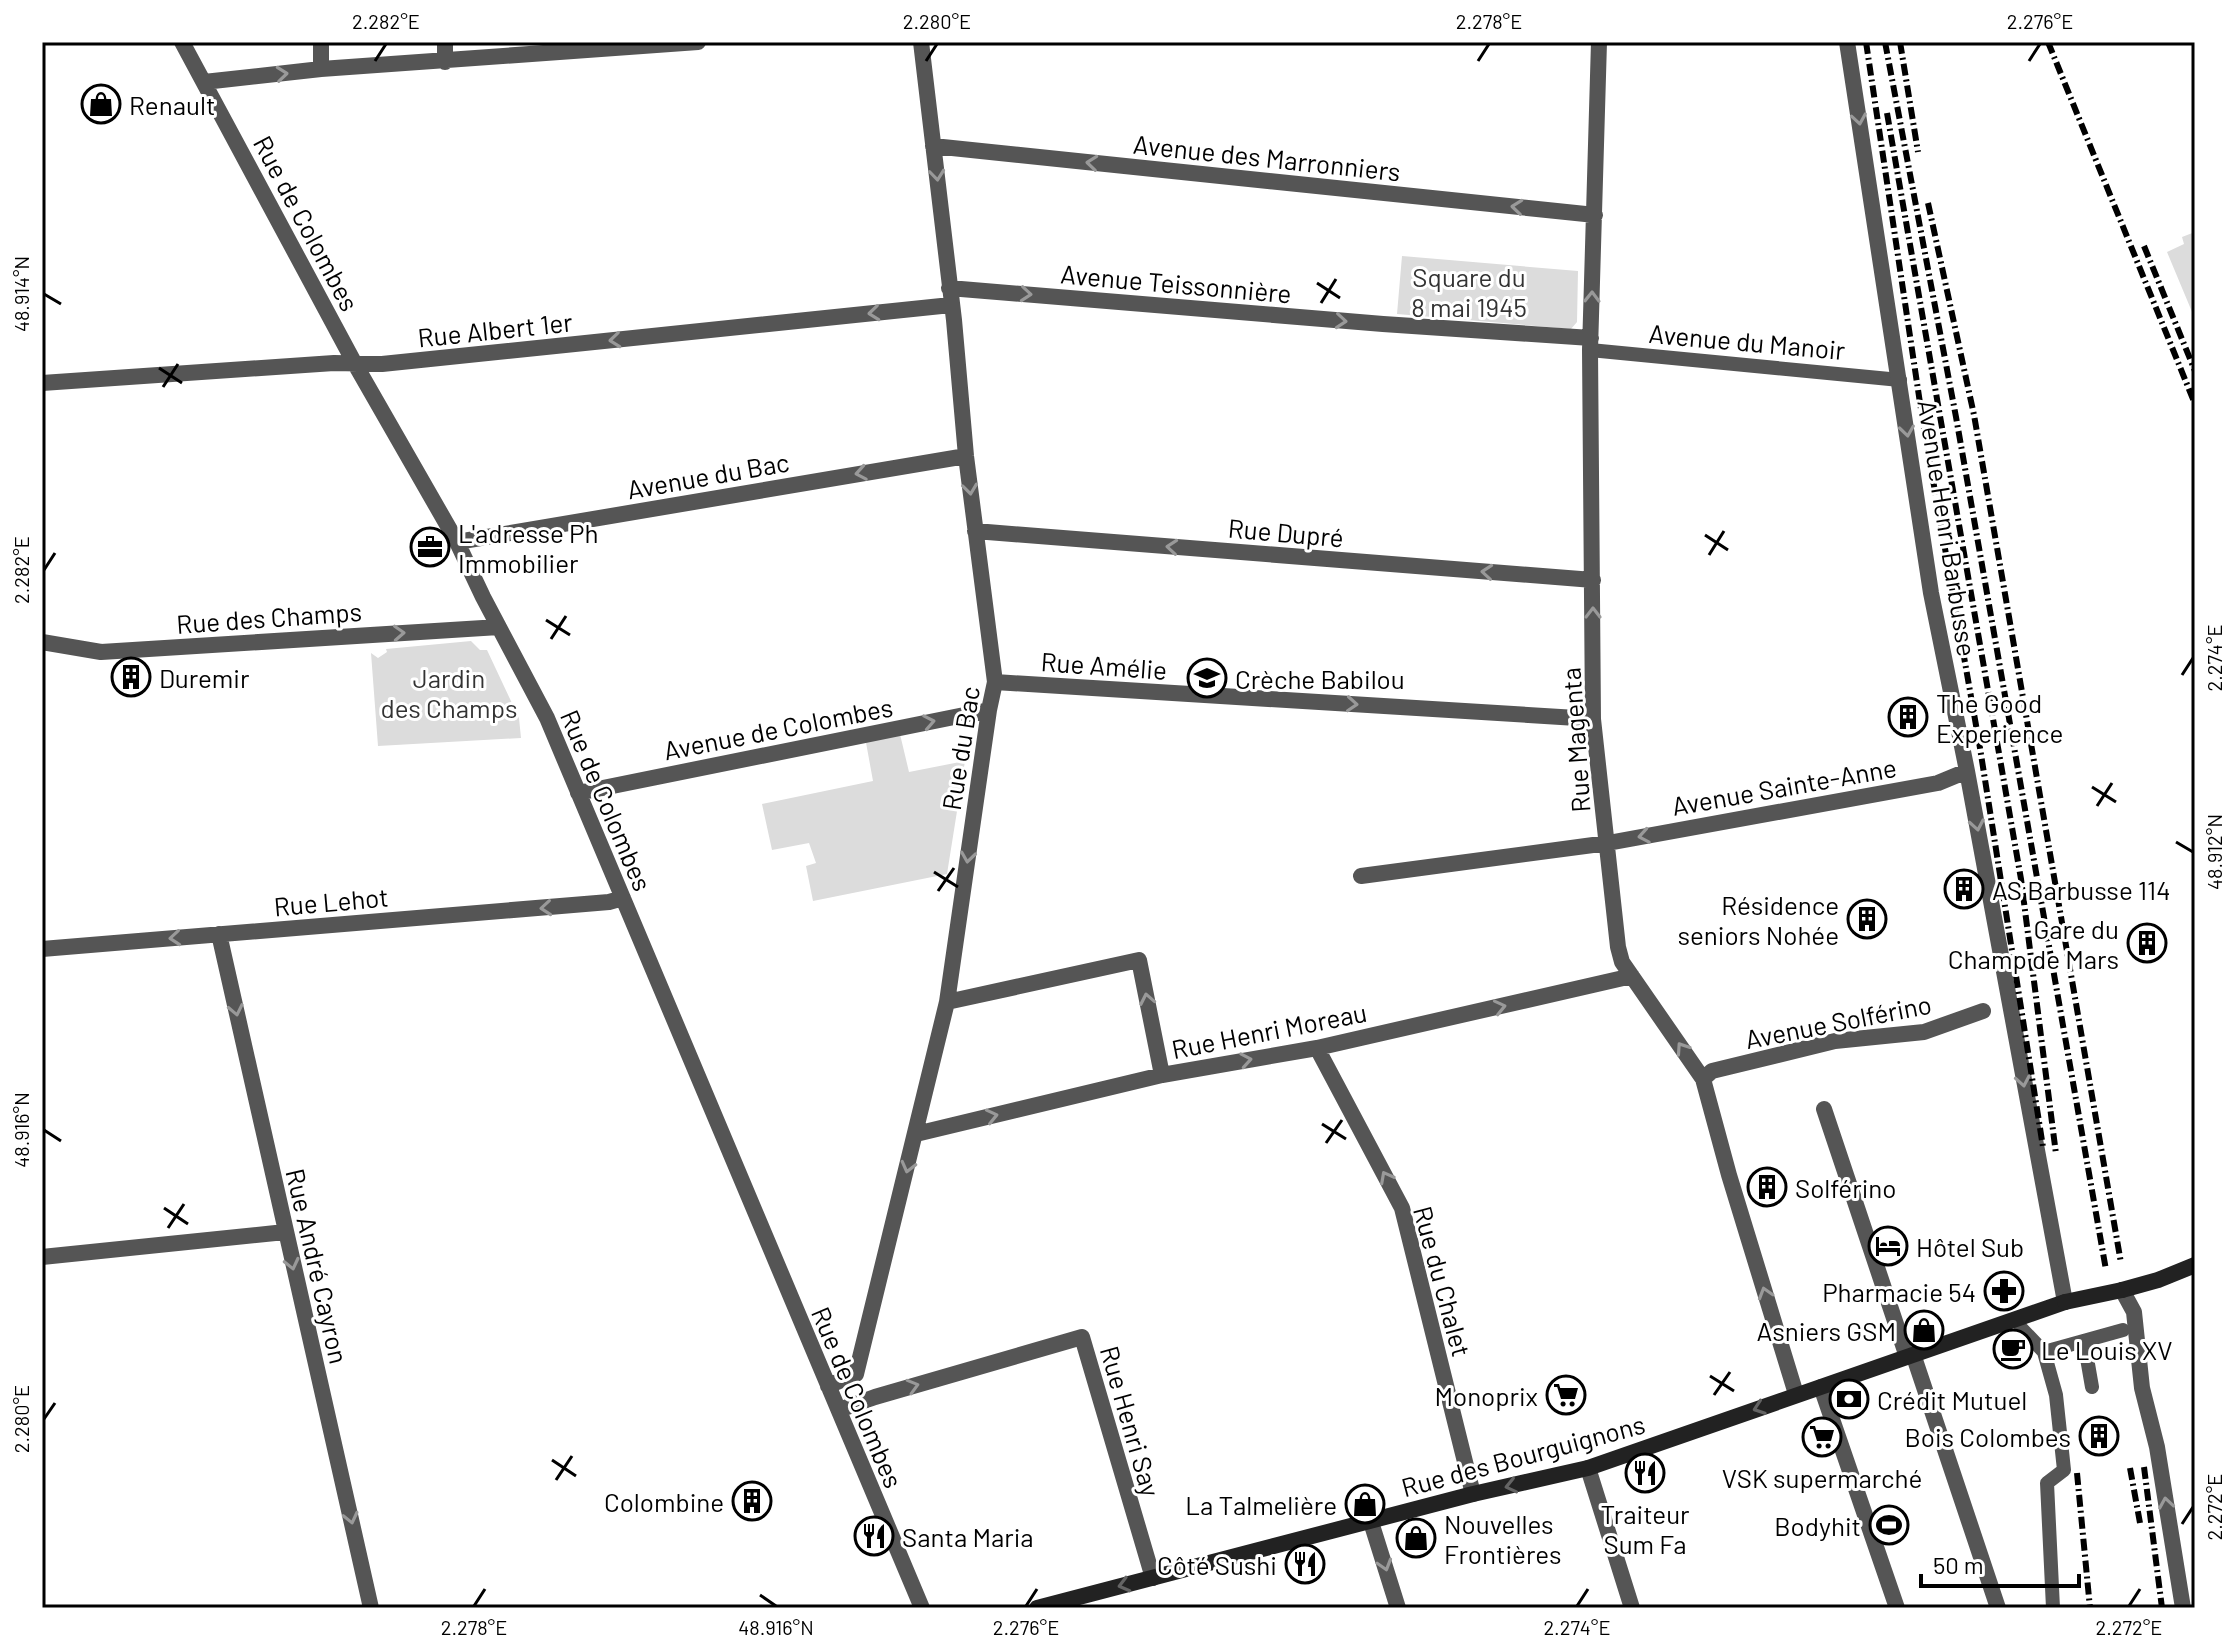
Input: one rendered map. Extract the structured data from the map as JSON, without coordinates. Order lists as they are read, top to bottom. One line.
{"streets":{"main road":["Rue des Bourguignons"],"street":["Avenue des Marronniers","Rue de Colombes","Avenue Teissonnière","Rue Albert 1er","Avenue du Manoir","Avenue du Bac","Avenue Henri Barbusse","Rue Dupré","Rue des Champs","Rue Amélie","Avenue de Colombes","Rue Magenta","Rue du Bac","Avenue Sainte-Anne","Rue Lehot","Avenue Solférino","Rue Henri Moreau","Rue André Cayron","Rue du Chalet","Rue Henri Say"]},"crossings":[["Avenue des Marronniers","Rue Magenta"],["Avenue des Marronniers","Rue du Bac"],["Rue de Colombes","Rue Albert 1er"],["Rue de Colombes","Avenue du Bac"],["Rue de Colombes","Rue des Champs"],["Rue de Colombes","Avenue de Colombes"],["Rue de Colombes","Rue Lehot"],["Rue de Colombes","Rue Henri Say"],["Avenue Teissonnière","Rue Albert 1er"],["Avenue Teissonnière","Avenue du Manoir"],["Avenue Teissonnière","Rue Magenta"],["Avenue Teissonnière","Rue du Bac"],["Rue Albert 1er","Rue du Bac"],["Avenue du Manoir","Avenue Henri Barbusse"],["Avenue du Manoir","Rue Magenta"],["Avenue du Bac","Rue du Bac"],["Avenue Henri Barbusse","Avenue Sainte-Anne"],["Avenue Henri Barbusse","Rue des Bourguignons"],["Rue Dupré","Rue Magenta"],["Rue Dupré","Rue du Bac"],["Rue Amélie","Rue Magenta"],["Rue Amélie","Rue du Bac"],["Avenue de Colombes","Rue du Bac"],["Rue Magenta","Avenue Sainte-Anne"],["Rue Magenta","Avenue Solférino"],["Rue Magenta","Rue Henri Moreau"],["Rue Magenta","Rue des Bourguignons"],["Rue du Bac","Rue Henri Moreau"],["Rue Lehot","Rue André Cayron"],["Rue Henri Moreau","Rue du Chalet"],["Rue du Chalet","Rue des Bourguignons"],["Rue Henri Say","Rue des Bourguignons"]],"one_way":["Avenue des Marronniers","Avenue Teissonnière","Rue Albert 1er","Avenue du Bac","Avenue Henri Barbusse","Rue Dupré","Rue des Champs","Rue Amélie","Avenue de Colombes","Rue du Bac","Avenue Sainte-Anne","Rue Lehot","Rue Henri Moreau","Rue André Cayron","Rue du Chalet","Rue des Bourguignons"],"parks":["Square du 8 mai 1945","Jardin des Champs"],"places":{"shop":["Renault","Asniers GSM","La Talmelière","Nouvelles Frontières"],"office":["L'adresse Ph Immobilier"],"building":["Duremir","The Good Experience","AS Barbusse 114","Résidence seniors Nohée","Gare du Champ de Mars","Solférino","Bois Colombes","Colombine"],"school or university":["Crèche Babilou"],"hotel":["Hôtel Sub"],"pharmacy":["Pharmacie 54"],"cafe":["Le Louis XV"],"supermarket":["Monoprix","VSK supermarché"],"bank":["Crédit Mutuel"],"restaurant":["Traiteur Sum Fa","Santa Maria","Côté Sushi"],"sports":["Bodyhit"]},"scale_bar":"50 m","coordinates":["2.282°E","2.280°E","2.278°E","2.276°E","48.914°N","2.274°E","48.912°N","48.916°N","2.272°E"]}
